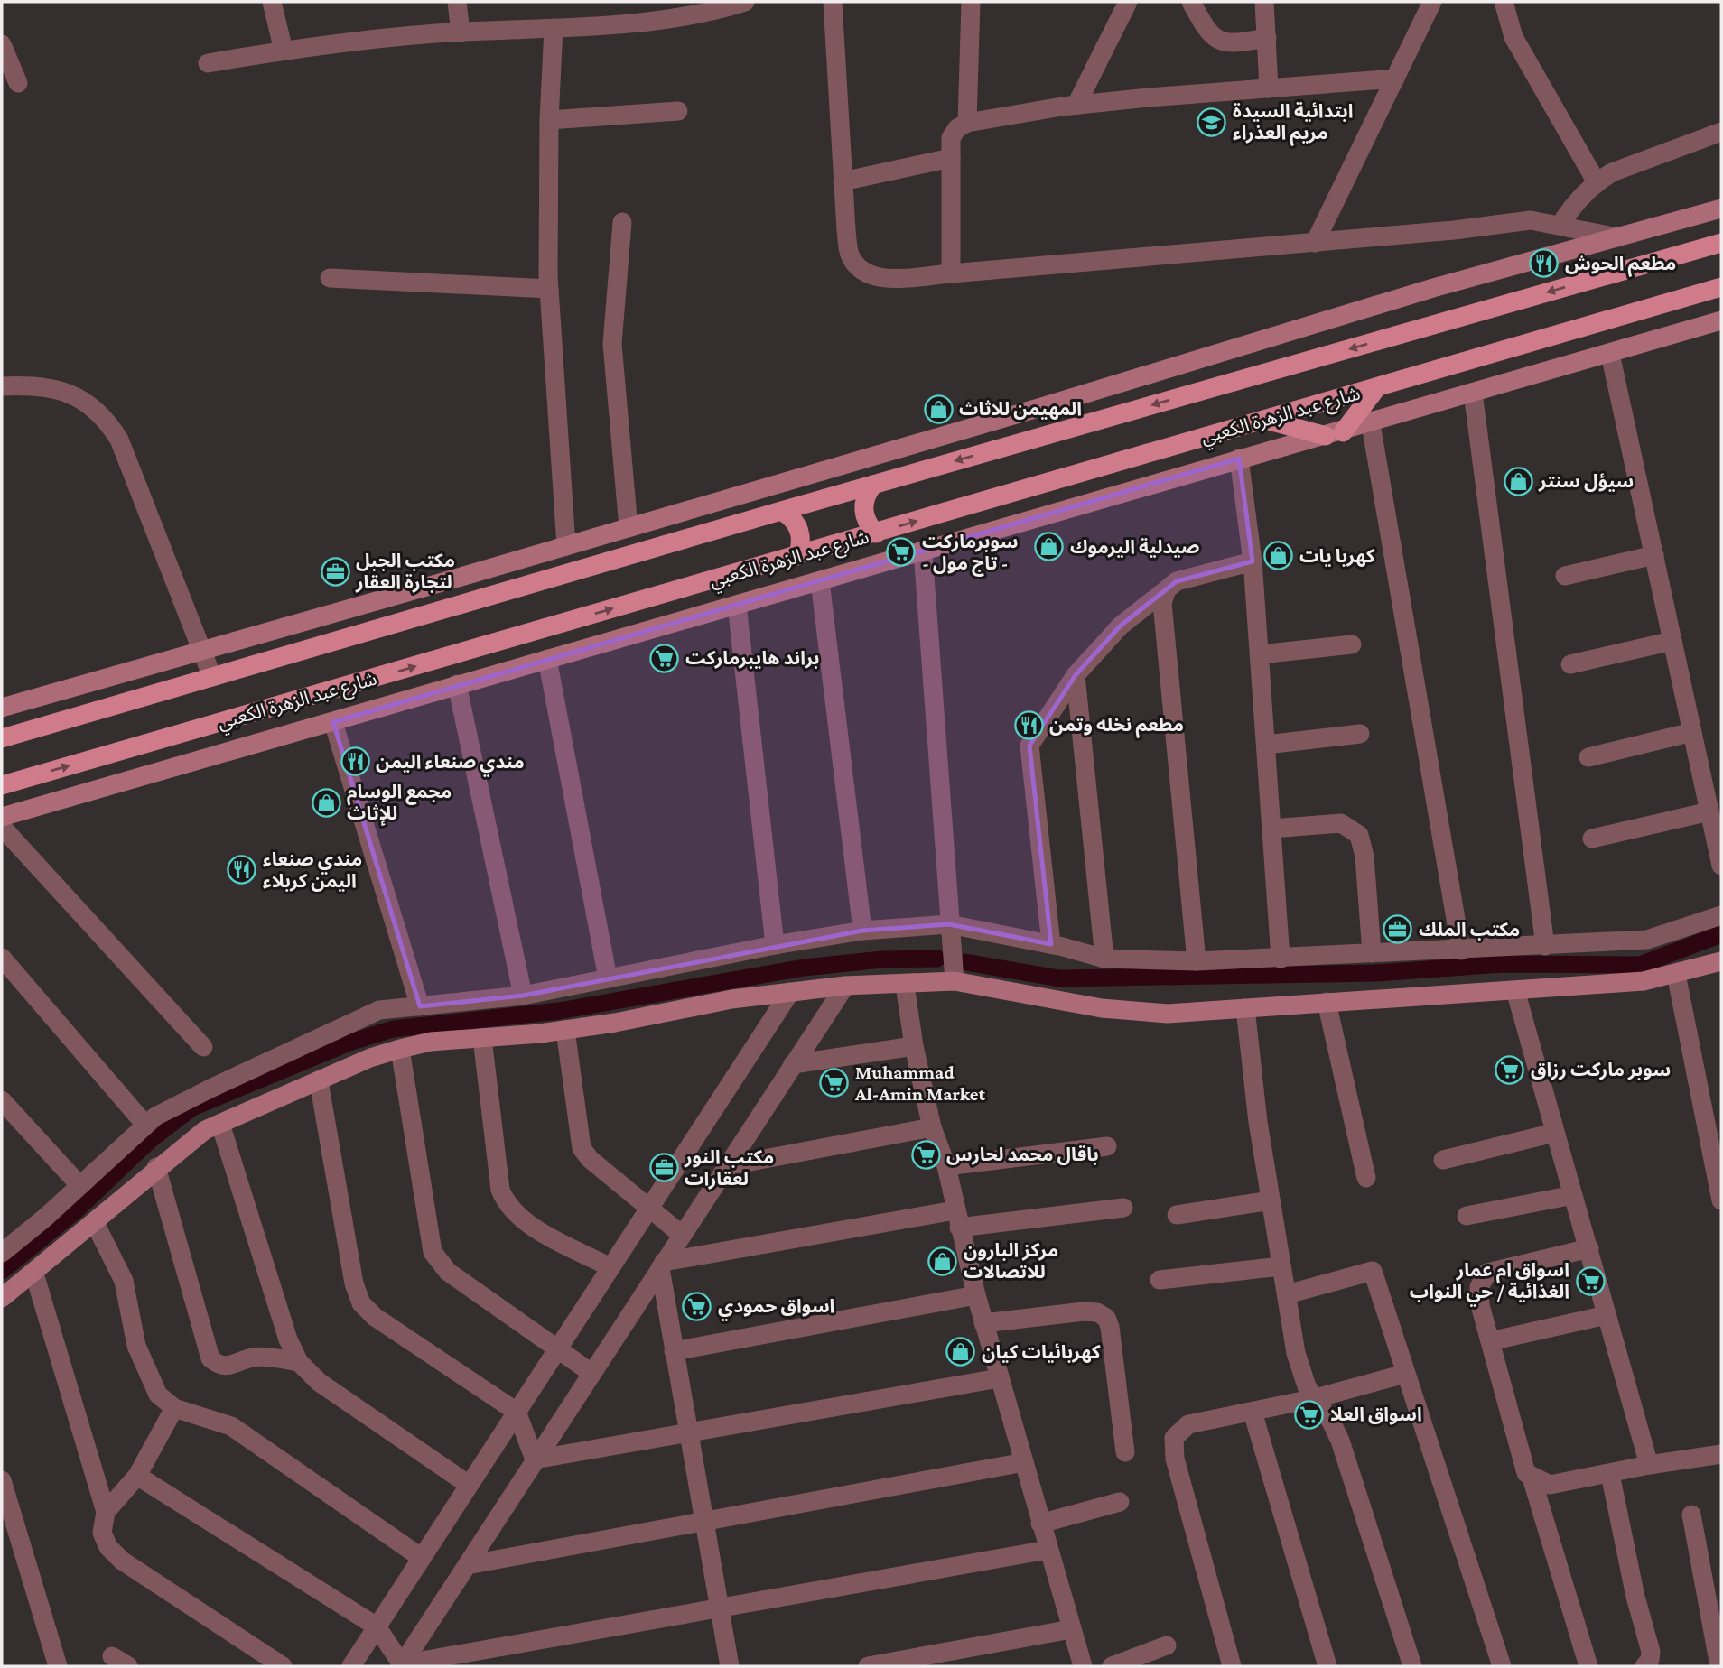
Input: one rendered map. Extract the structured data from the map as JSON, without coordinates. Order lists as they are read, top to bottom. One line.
{"streets":{"main road":["شارع عبد الزهرة الكعبي"]},"places":{"school or university":["ابتدائية السيدة مريم العذراء"],"restaurant":["مطعم الحوش","مطعم نخله وتمن","مندي صنعاء اليمن","مندي صنعاء اليمن كربلاء"],"shop":["المهيمن للاثاث","سيؤل سنتر","صيدلية اليرموك","كهربا يات","مجمع الوسام للإثاث","مركز البارون للاتصالات","كهربائيات كيان"],"supermarket":["سوبرماركت - تاج مول -","براند هايبرماركت","سوبر ماركت رزاق","Muhammad Al-Amin Market","باقال محمد لحارس","اسواق ام عمار الغذائية / حي النواب","اسواق حمودي","اسواق العلا"],"office":["مكتب الجبل لتجارة العقار","مكتب الملك","مكتب النور لعقارات"]}}
